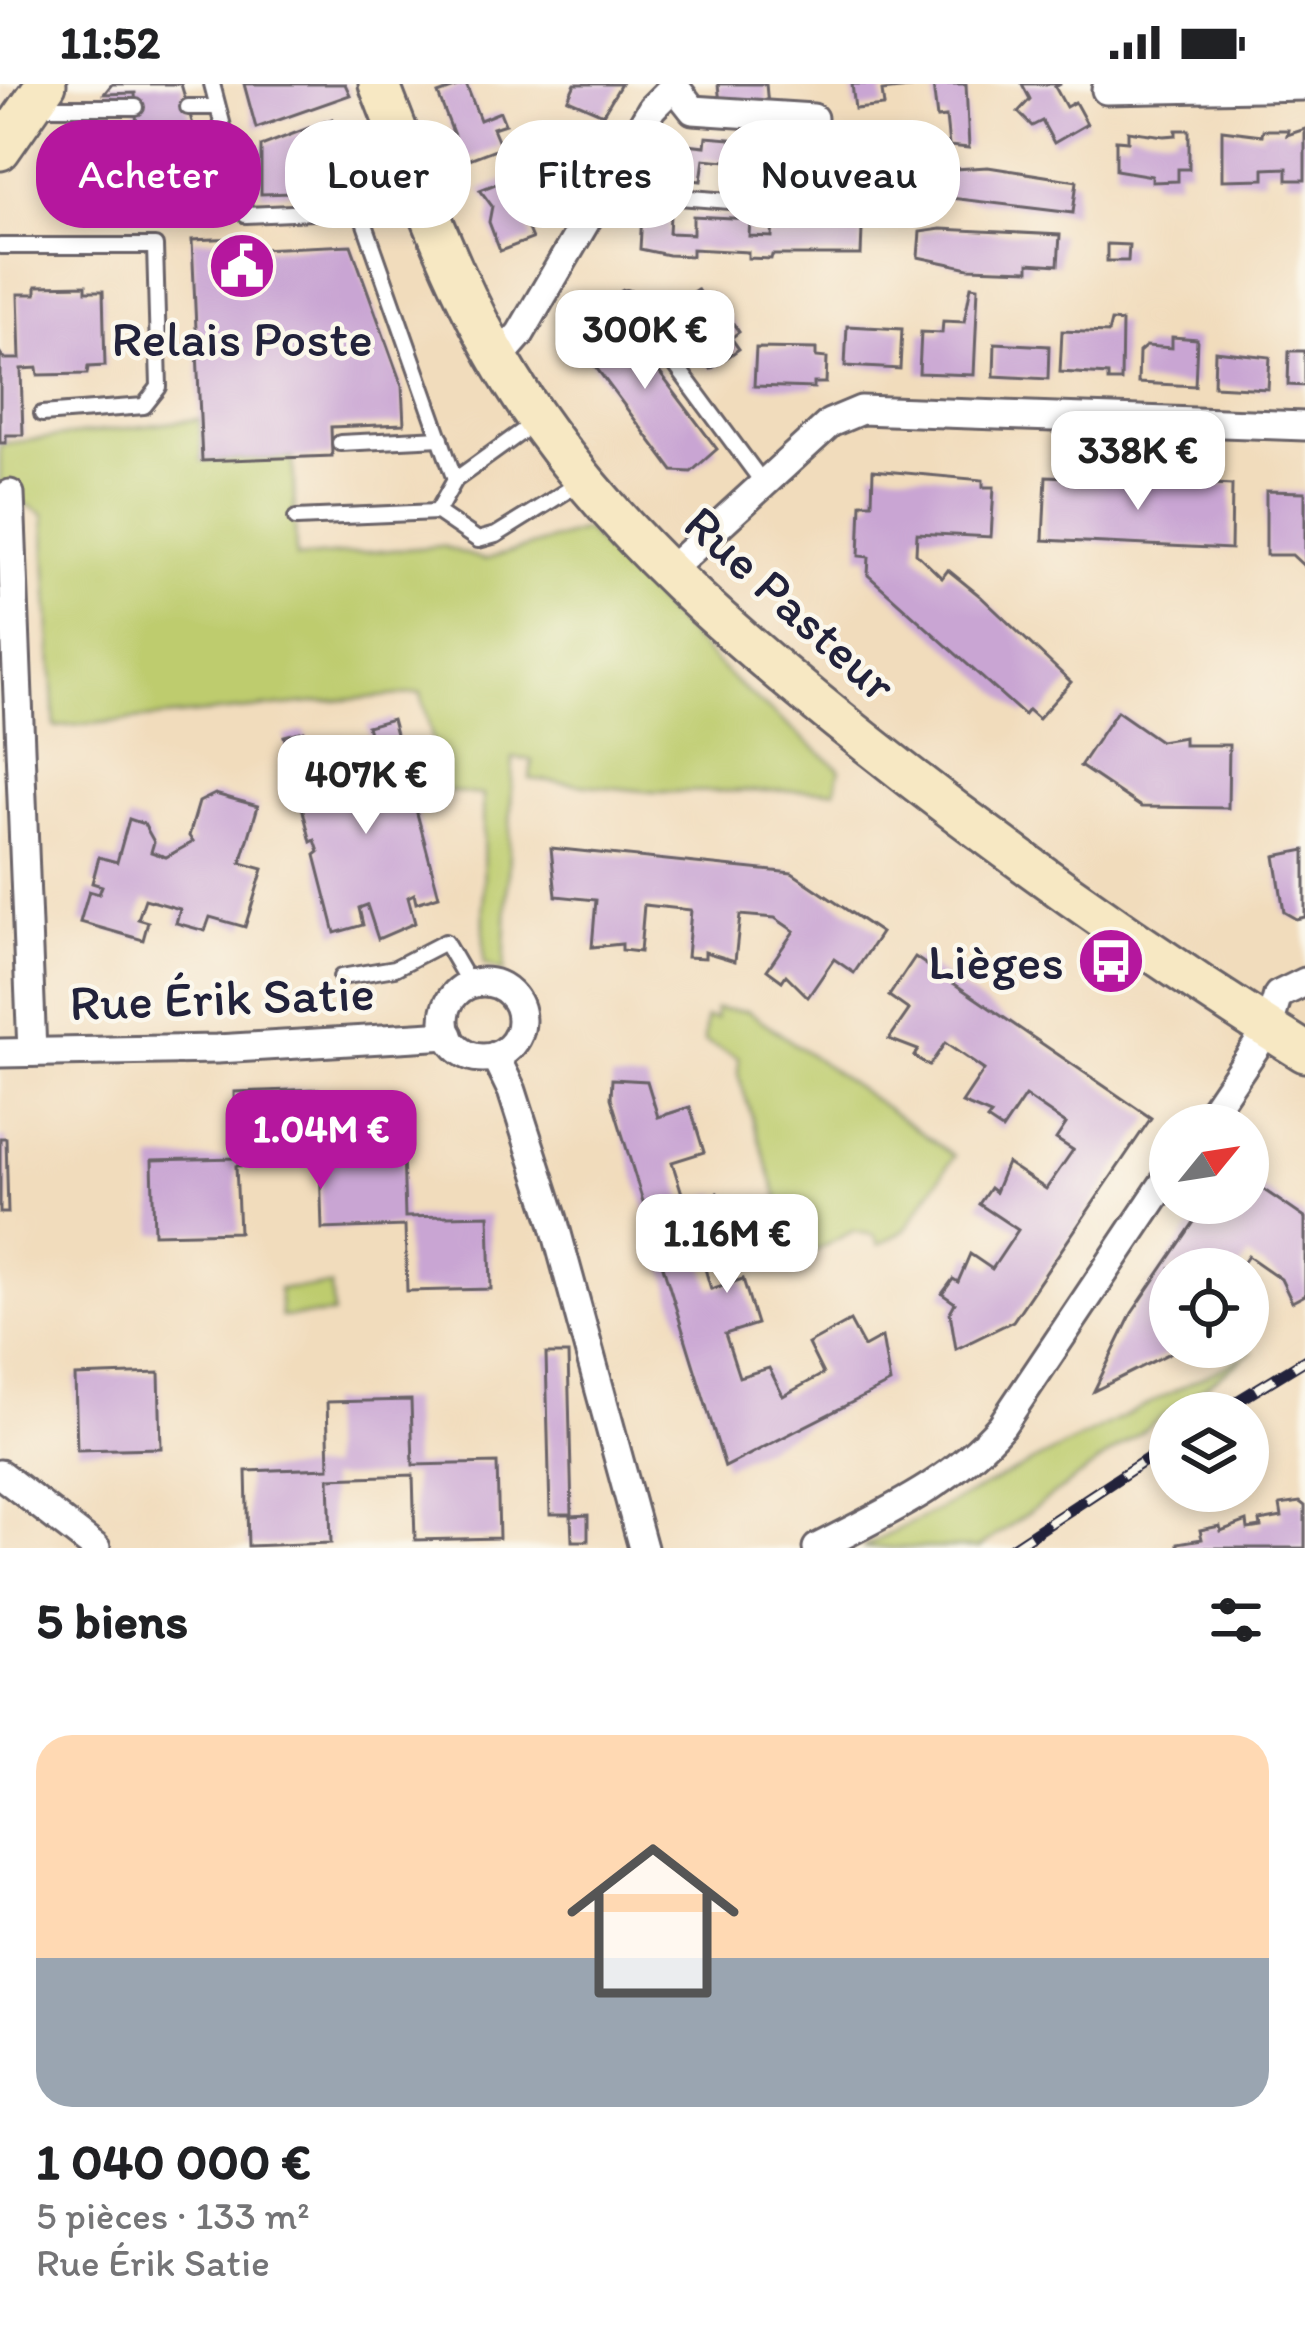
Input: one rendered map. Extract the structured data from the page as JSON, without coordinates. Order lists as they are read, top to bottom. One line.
{"streets":{"street":["Rue Pasteur","Rue Érik Satie"]},"places":{"public building":["Relais Poste"],"bus stop":["Lièges"]},"north":"top right","page":{"status":"11:52","chip":["Acheter","Louer","Filtres","Nouveau"],"price":["300K €","338K €","407K €","1.04M €","1.16M €"],"heading":"5 biens","list":[{"name":"1 040 000 €","note":"5 pièces · 133 m² · Rue Érik Satie"}]}}
